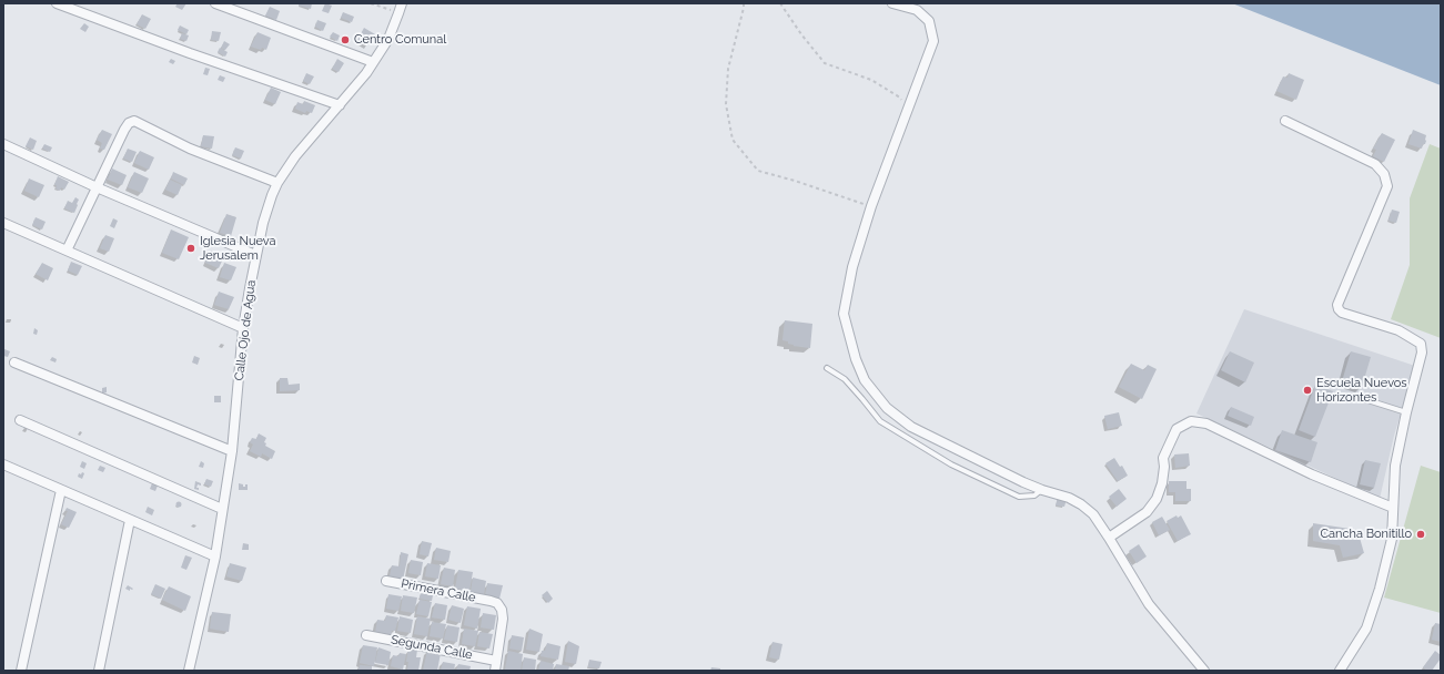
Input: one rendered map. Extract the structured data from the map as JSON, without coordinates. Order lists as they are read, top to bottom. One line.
{"streets":{"street":["Calle Ojo de Agua","Primera Calle","Segunda Calle"]},"crossings":[["Primera Calle","Segunda Calle"]],"places":["Centro Comunal","Iglesia Nueva Jerusalem","Escuela Nuevos Horizontes","Cancha Bonitillo"]}
